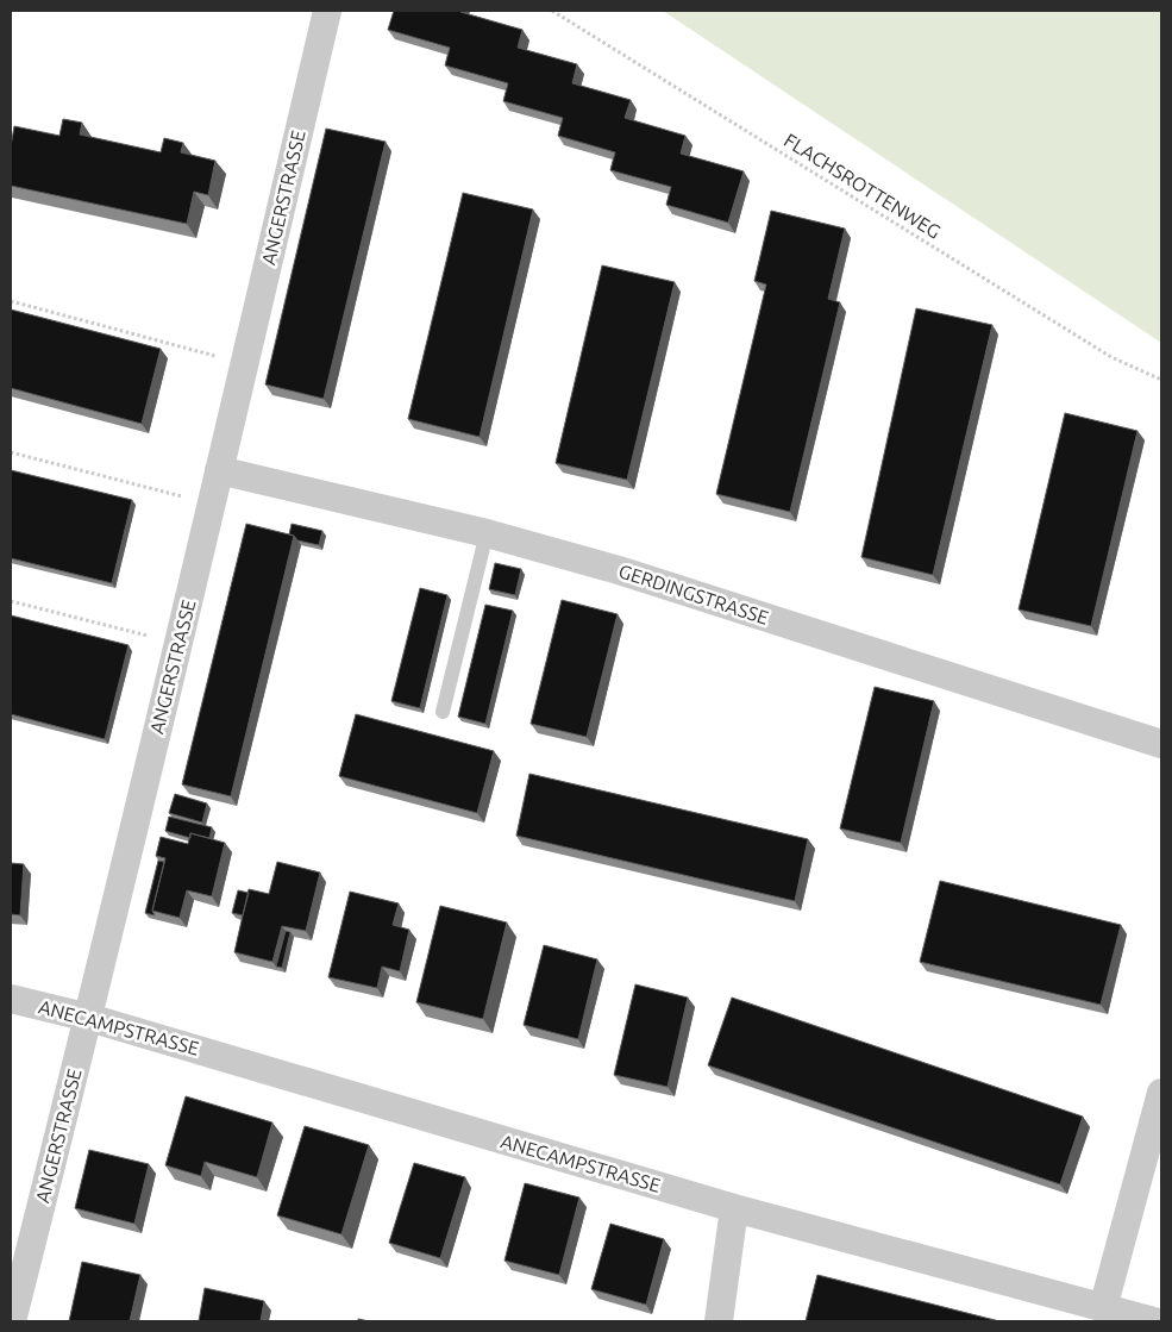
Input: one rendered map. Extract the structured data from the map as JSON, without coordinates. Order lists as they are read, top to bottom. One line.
{"streets":{"street":["ANGERSTRASSE","GERDINGSTRASSE","ANECAMPSTRASSE"],"path":["FLACHSROTTENWEG"]},"crossings":[["ANGERSTRASSE","GERDINGSTRASSE"],["ANGERSTRASSE","ANECAMPSTRASSE"]]}
